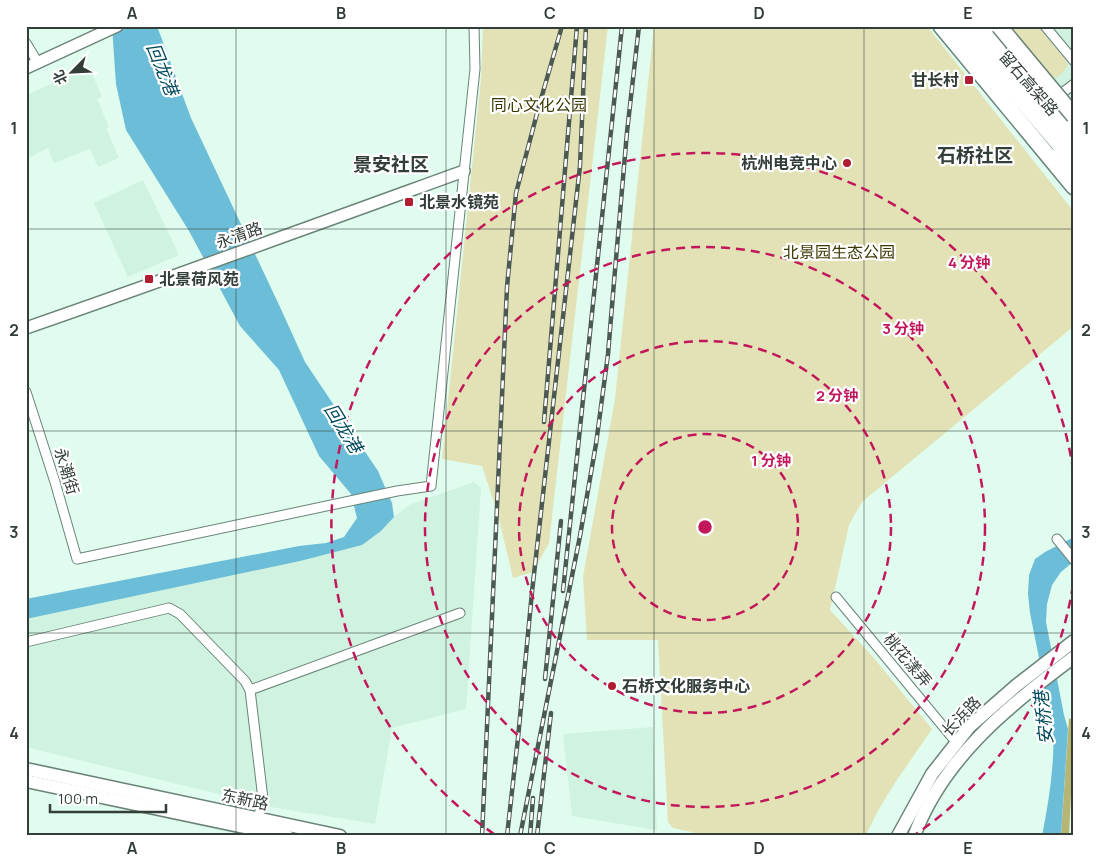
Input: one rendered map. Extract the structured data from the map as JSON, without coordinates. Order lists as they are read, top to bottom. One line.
{"streets":{"highway":["留石高架路"],"main road":["长浜路","东新路"],"street":["永清路","永潮街","桃花漾弄"]},"crossings":[["永清路","永潮街"],["桃花漾弄","长浜路"]],"districts":["石桥社区","景安社区"],"water":["回龙港","安桥港"],"parks":["同心文化公园","北景园生态公园"],"places":{"transit":["甘长村","北景水镜苑","北景荷风苑"],"other":["杭州电竞中心","石桥文化服务中心"]},"scale_bar":"100 m","north":"bottom left","grid":{"columns":["A","B","C","D","E"],"rows":["1","2","3","4"]},"rings":["4 分钟","3 分钟","2 分钟","1 分钟"]}
